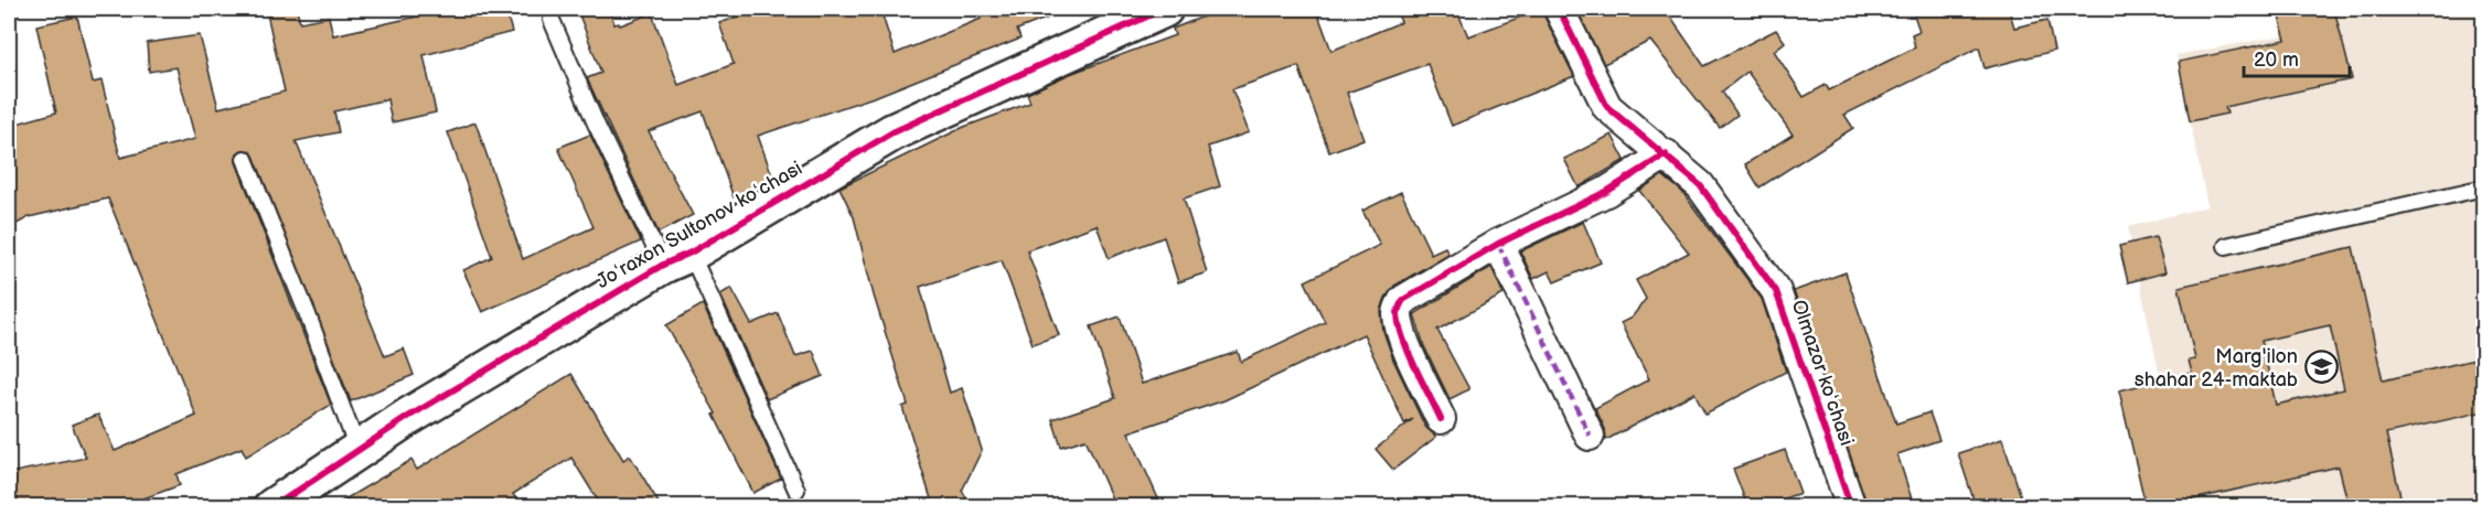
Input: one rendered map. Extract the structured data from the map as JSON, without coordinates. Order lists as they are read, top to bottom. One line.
{"streets":{"street":["Joʻraxon Sultonov koʻchasi","Olmazor koʻchasi"]},"places":{"school or university":["Marg'ilon shahar 24-maktab"]},"scale_bar":"20 m"}
